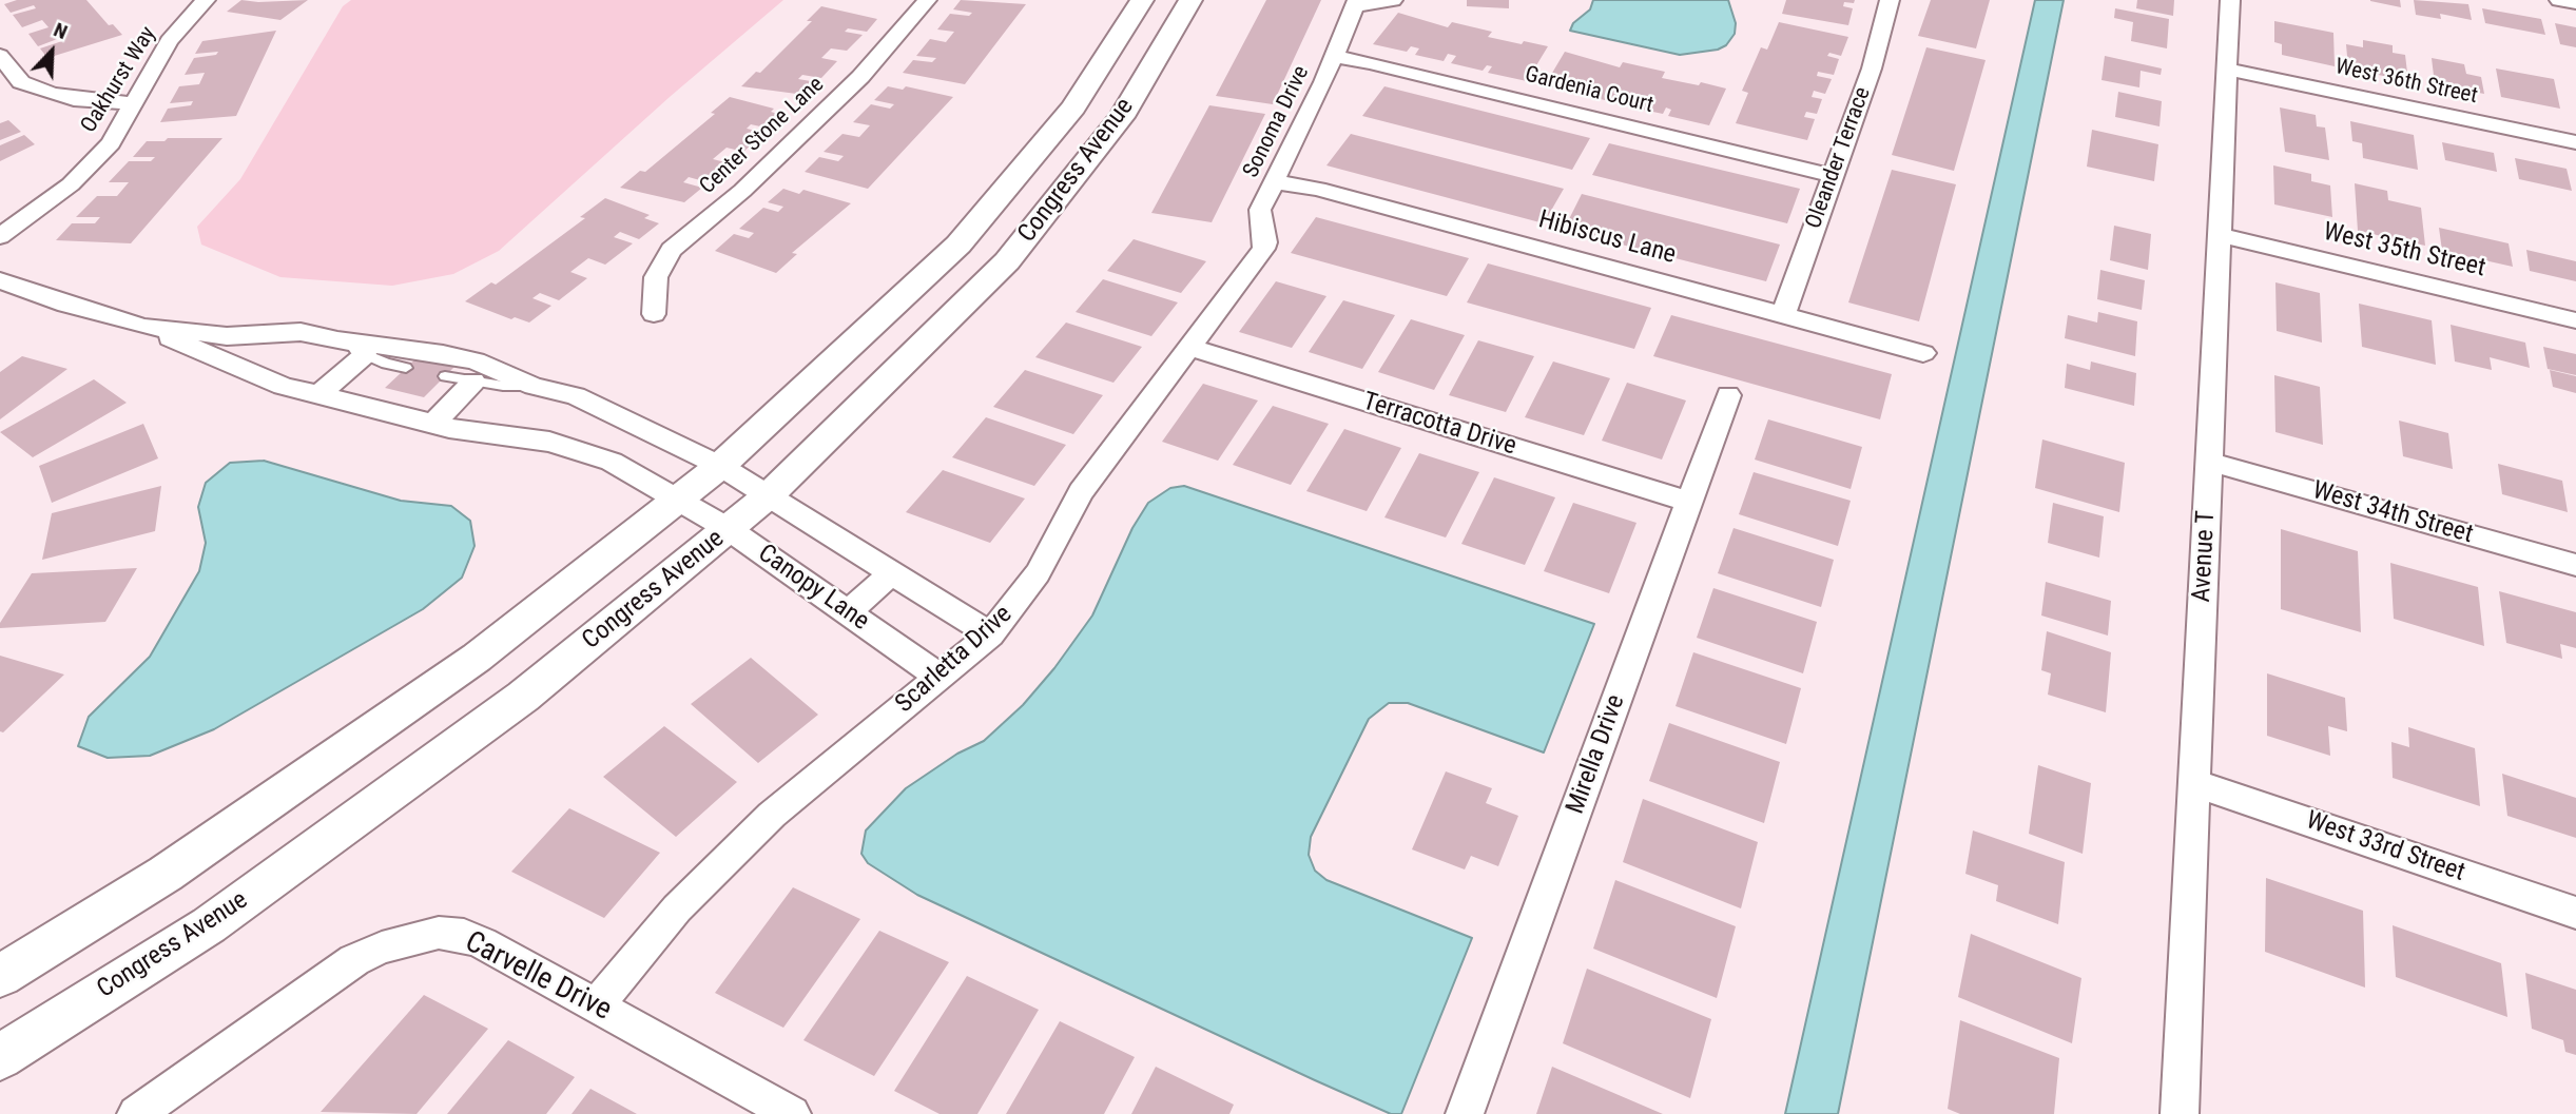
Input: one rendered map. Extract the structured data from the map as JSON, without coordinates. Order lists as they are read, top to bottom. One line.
{"streets":{"street":["Oakhurst Way","West 36th Street","Gardenia Court","Sonoma Drive","Center Stone Lane","Oleander Terrace","Congress Avenue","Hibiscus Lane","West 35th Street","Terracotta Drive","West 34th Street","Avenue T","Canopy Lane","Scarletta Drive","Mirella Drive","West 33rd Street","Carvelle Drive"]},"crossings":[["West 36th Street","Avenue T"],["Gardenia Court","Sonoma Drive"],["Gardenia Court","Oleander Terrace"],["Sonoma Drive","Hibiscus Lane"],["Sonoma Drive","Scarletta Drive"],["Oleander Terrace","Hibiscus Lane"],["Congress Avenue","Canopy Lane"],["West 35th Street","Avenue T"],["Terracotta Drive","Scarletta Drive"],["Terracotta Drive","Mirella Drive"],["West 34th Street","Avenue T"],["Avenue T","West 33rd Street"],["Canopy Lane","Scarletta Drive"],["Scarletta Drive","Carvelle Drive"]],"north":"top right"}
